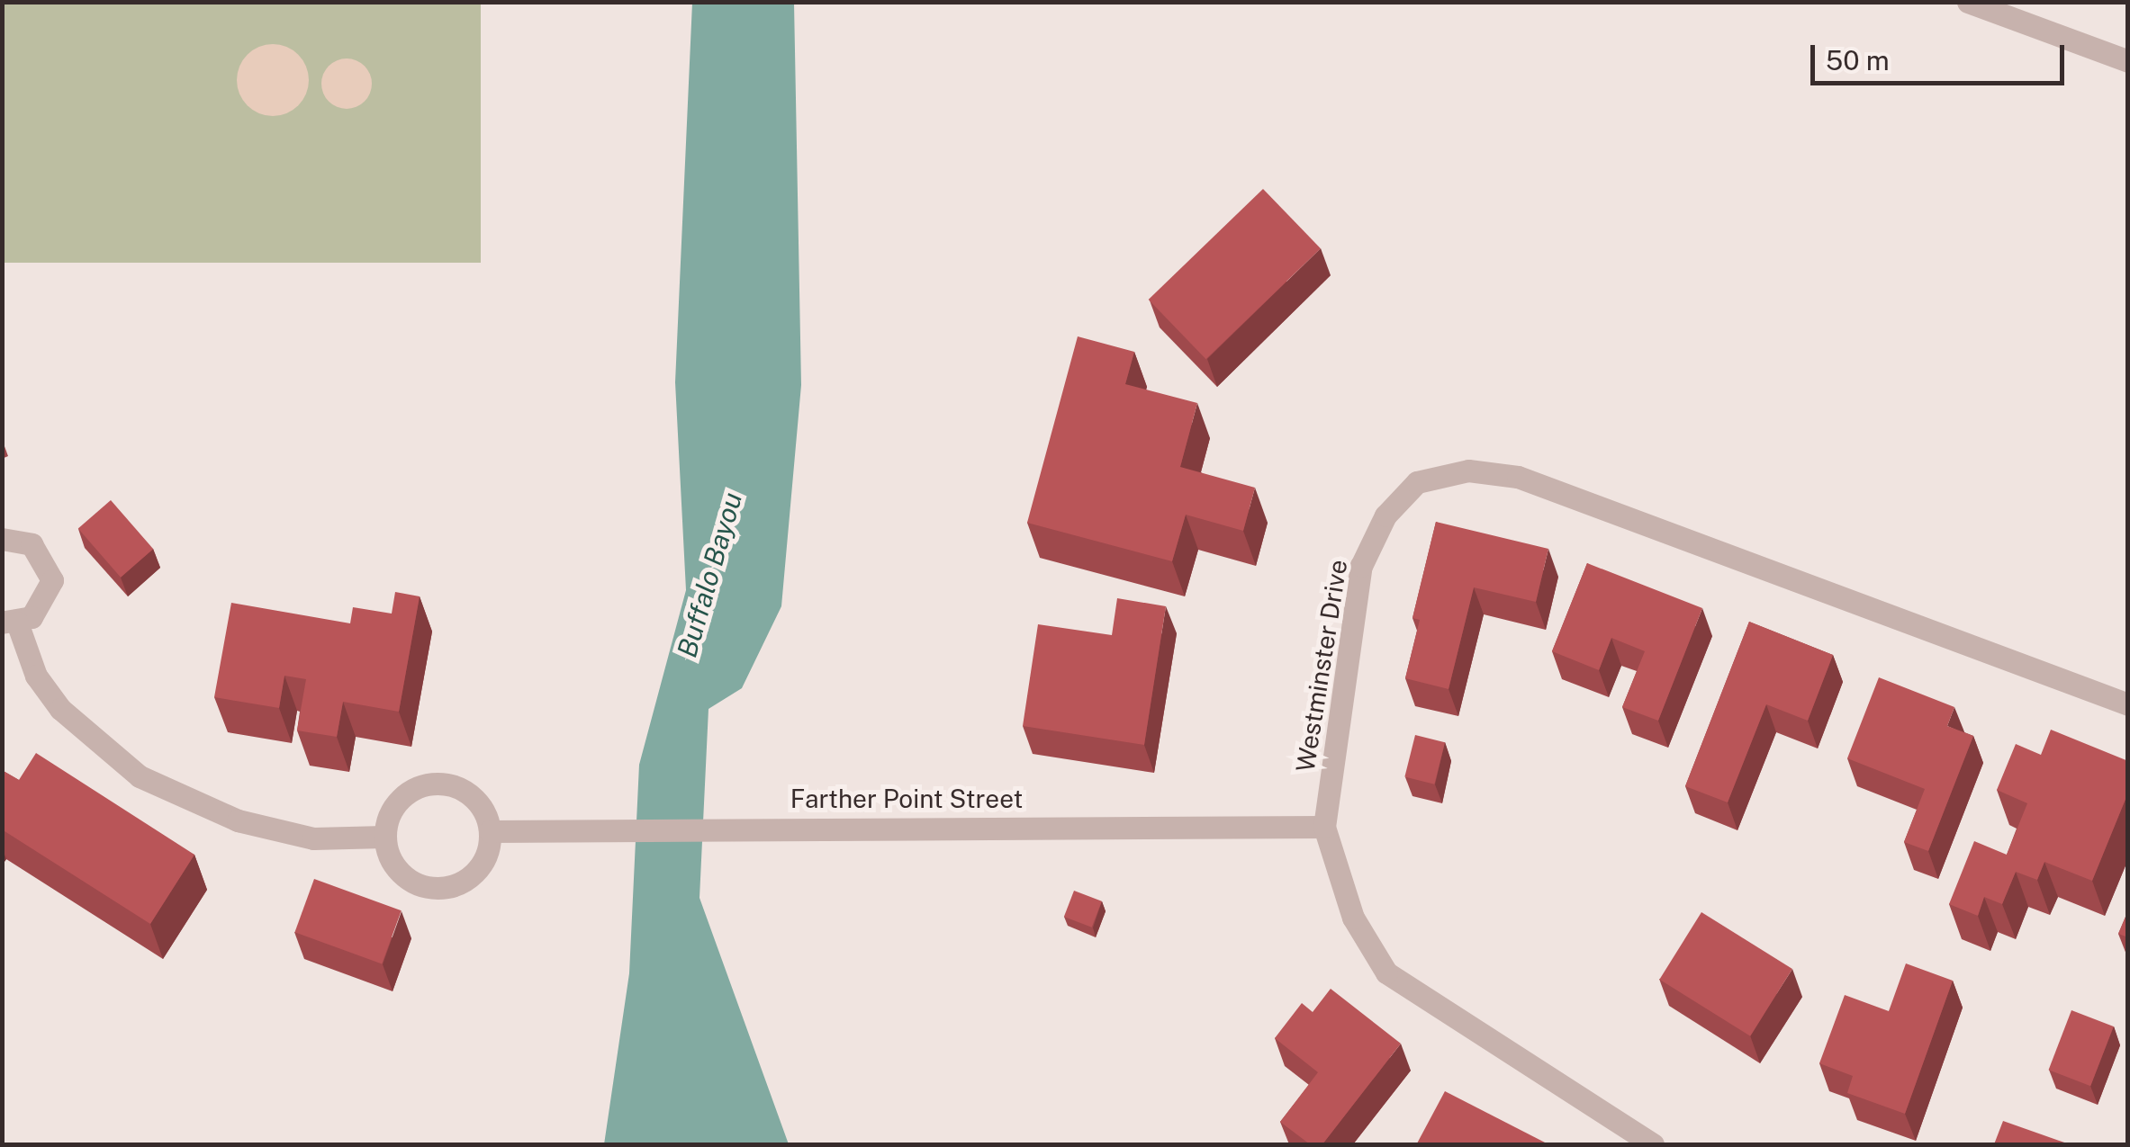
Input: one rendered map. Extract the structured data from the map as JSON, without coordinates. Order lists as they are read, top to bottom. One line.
{"streets":{"street":["Westminster Drive","Farther Point Street"]},"crossings":[["Westminster Drive","Farther Point Street"]],"water":["Buffalo Bayou"],"scale_bar":"50 m"}
